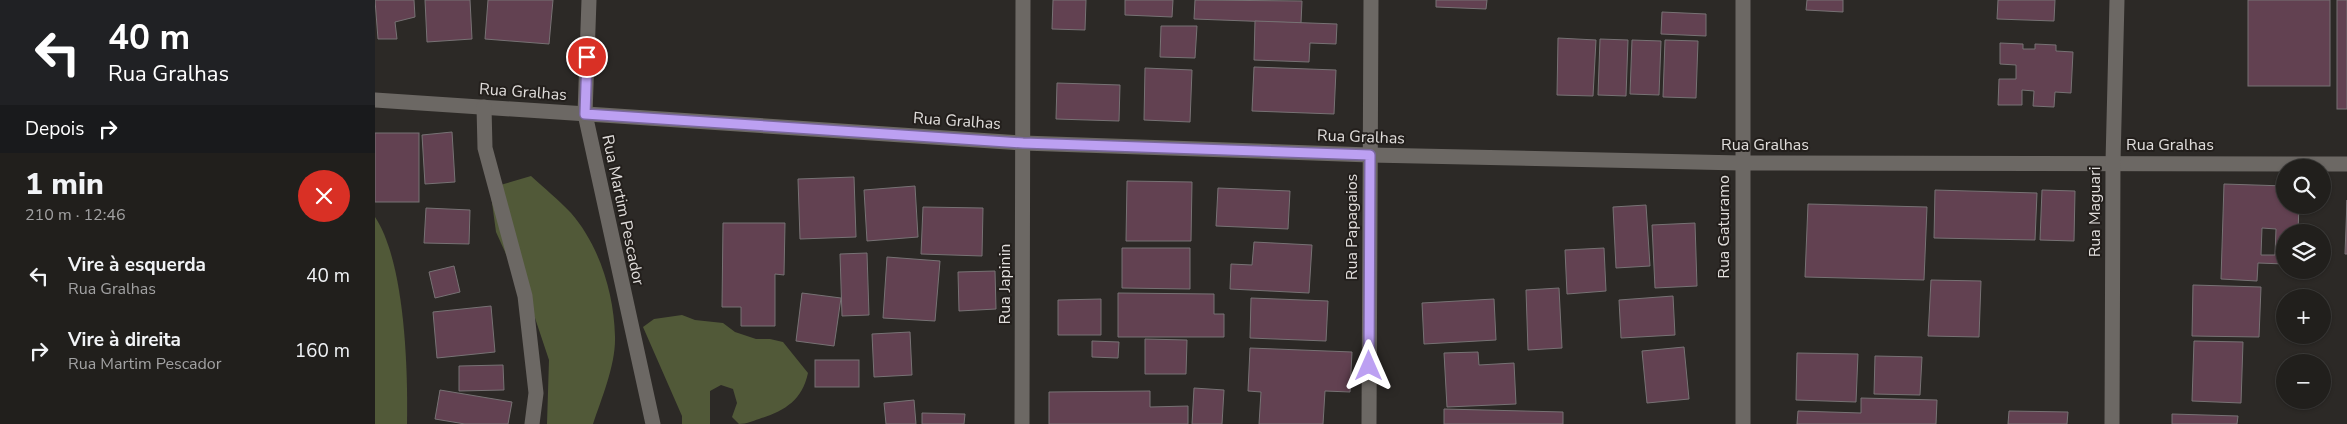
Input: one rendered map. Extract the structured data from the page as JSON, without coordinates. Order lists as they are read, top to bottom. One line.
{"streets":{"street":["Rua Gralhas","Rua Martim Pescador","Rua Maguari","Rua Papagaios","Rua Gaturamo","Rua Japinin"]},"crossings":[["Rua Gralhas","Rua Martim Pescador"],["Rua Gralhas","Rua Maguari"],["Rua Gralhas","Rua Papagaios"],["Rua Gralhas","Rua Gaturamo"],["Rua Gralhas","Rua Japinin"]],"page":{"turn":["40 m","Rua Gralhas"],"then":"Depois","heading":["1 min","210 m · 12:46"],"map_buttons":["+","−"],"list":[{"name":"Vire à esquerda","note":"Rua Gralhas","value":"40 m"},{"name":"Vire à direita","note":"Rua Martim Pescador","value":"160 m"}]}}
